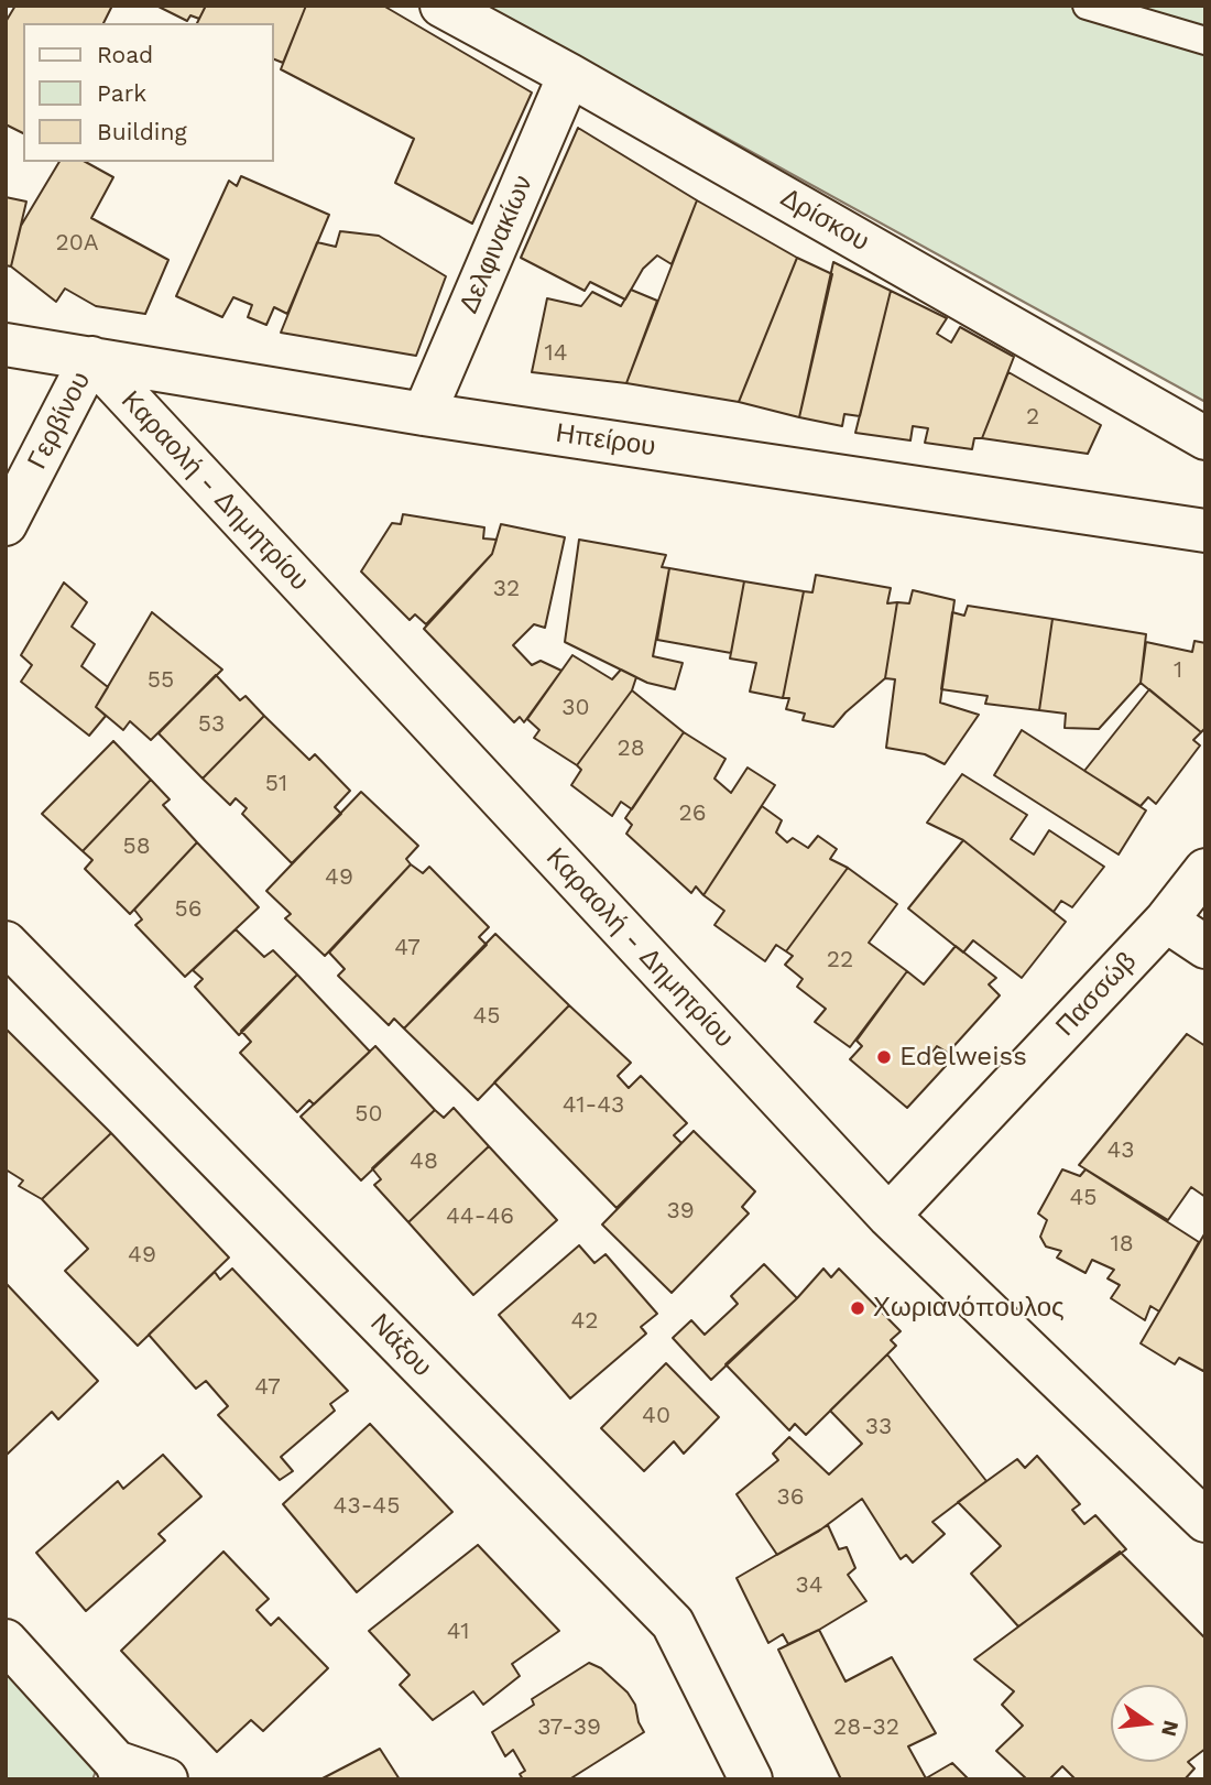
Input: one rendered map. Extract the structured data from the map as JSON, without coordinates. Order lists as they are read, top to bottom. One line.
{"streets":{"street":["Δρίσκου","Δελφινακίων","Γερβίνου","Ηπείρου","Καραολή - Δημητρίου","Πασσώβ","Νάξου"]},"crossings":[["Δρίσκου","Δελφινακίων"],["Δελφινακίων","Ηπείρου"],["Γερβίνου","Ηπείρου"],["Γερβίνου","Καραολή - Δημητρίου"],["Ηπείρου","Καραολή - Δημητρίου"],["Καραολή - Δημητρίου","Πασσώβ"]],"places":["Edelweiss","Χωριανόπουλος"],"house_numbers":["20A","14","2","32","1","55","30","53","28","51","26","58","49","56","47","22","45","41-43","50","43","48","45","39","44-46","18","49","42","47","40","33","36","43-45","34","41","37-39","28-32"],"legend":["Road","Park","Building"],"north":"right"}
